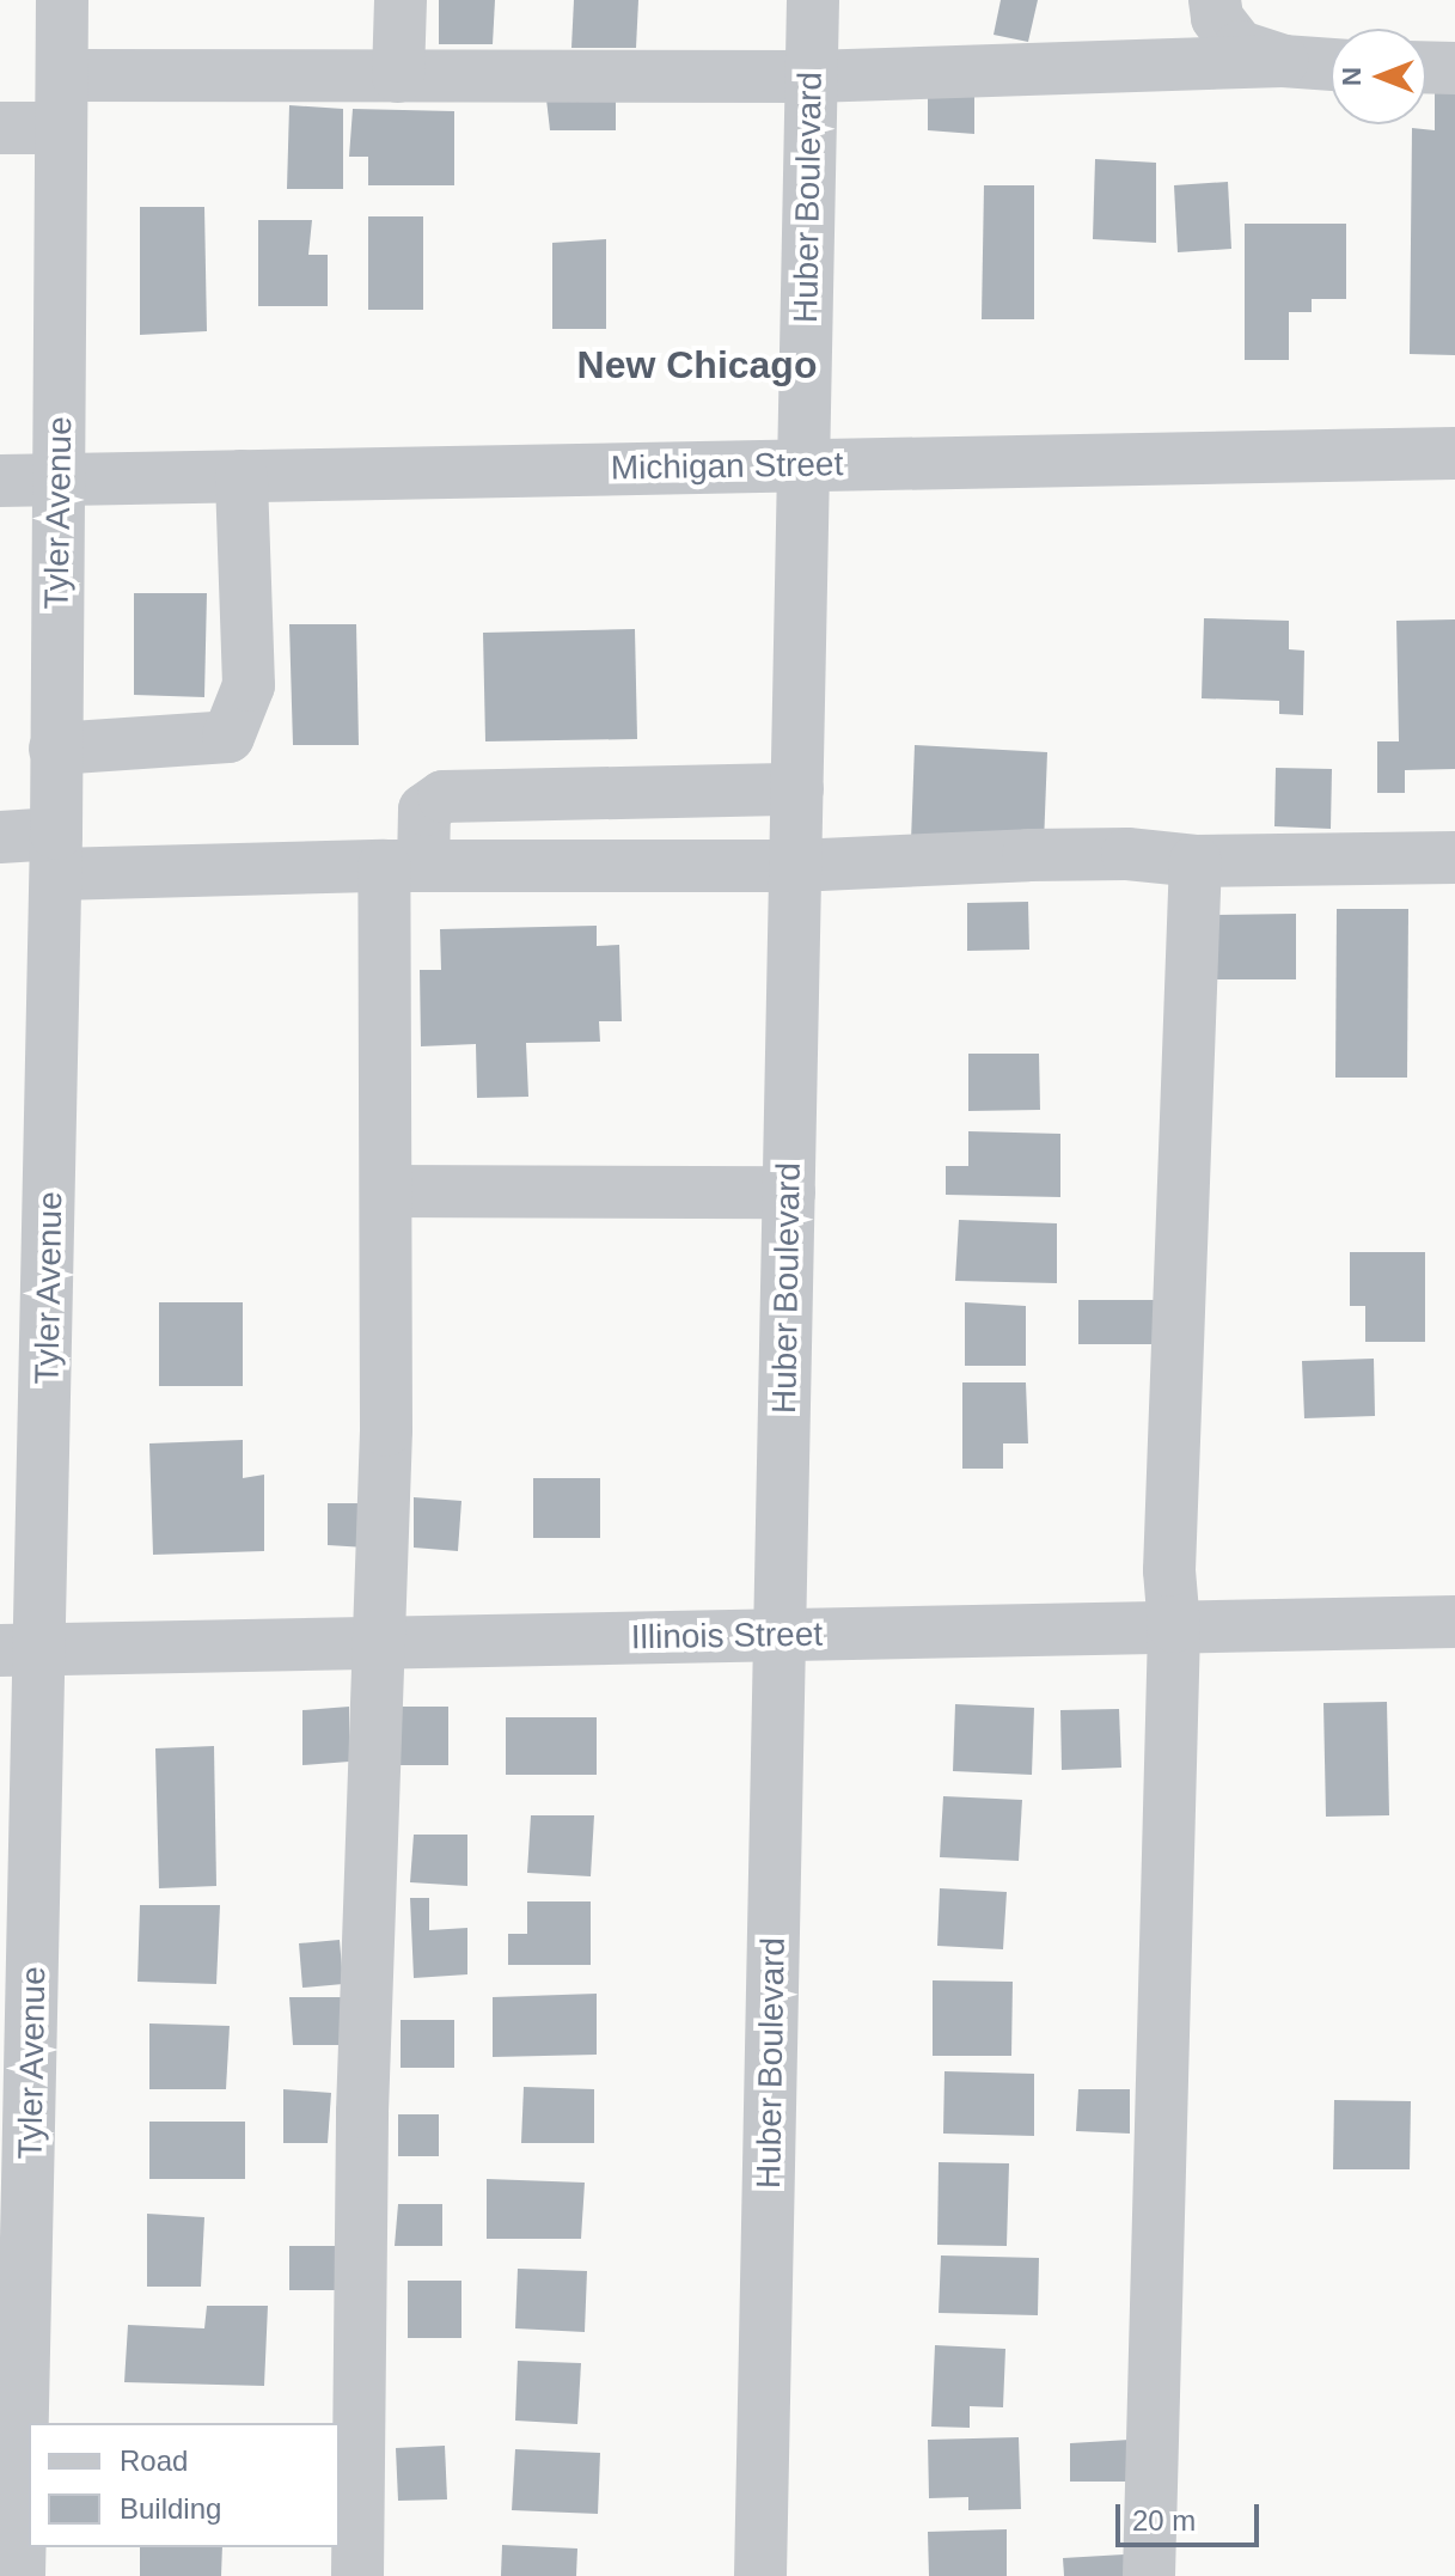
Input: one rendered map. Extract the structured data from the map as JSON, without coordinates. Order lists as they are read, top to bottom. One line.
{"streets":{"street":["Huber Boulevard","Michigan Street","Tyler Avenue","Illinois Street"]},"crossings":[["Huber Boulevard","Michigan Street"],["Huber Boulevard","Illinois Street"],["Michigan Street","Tyler Avenue"],["Tyler Avenue","Illinois Street"]],"districts":["New Chicago"],"legend":["Road","Building"],"scale_bar":"20 m","north":"left"}
